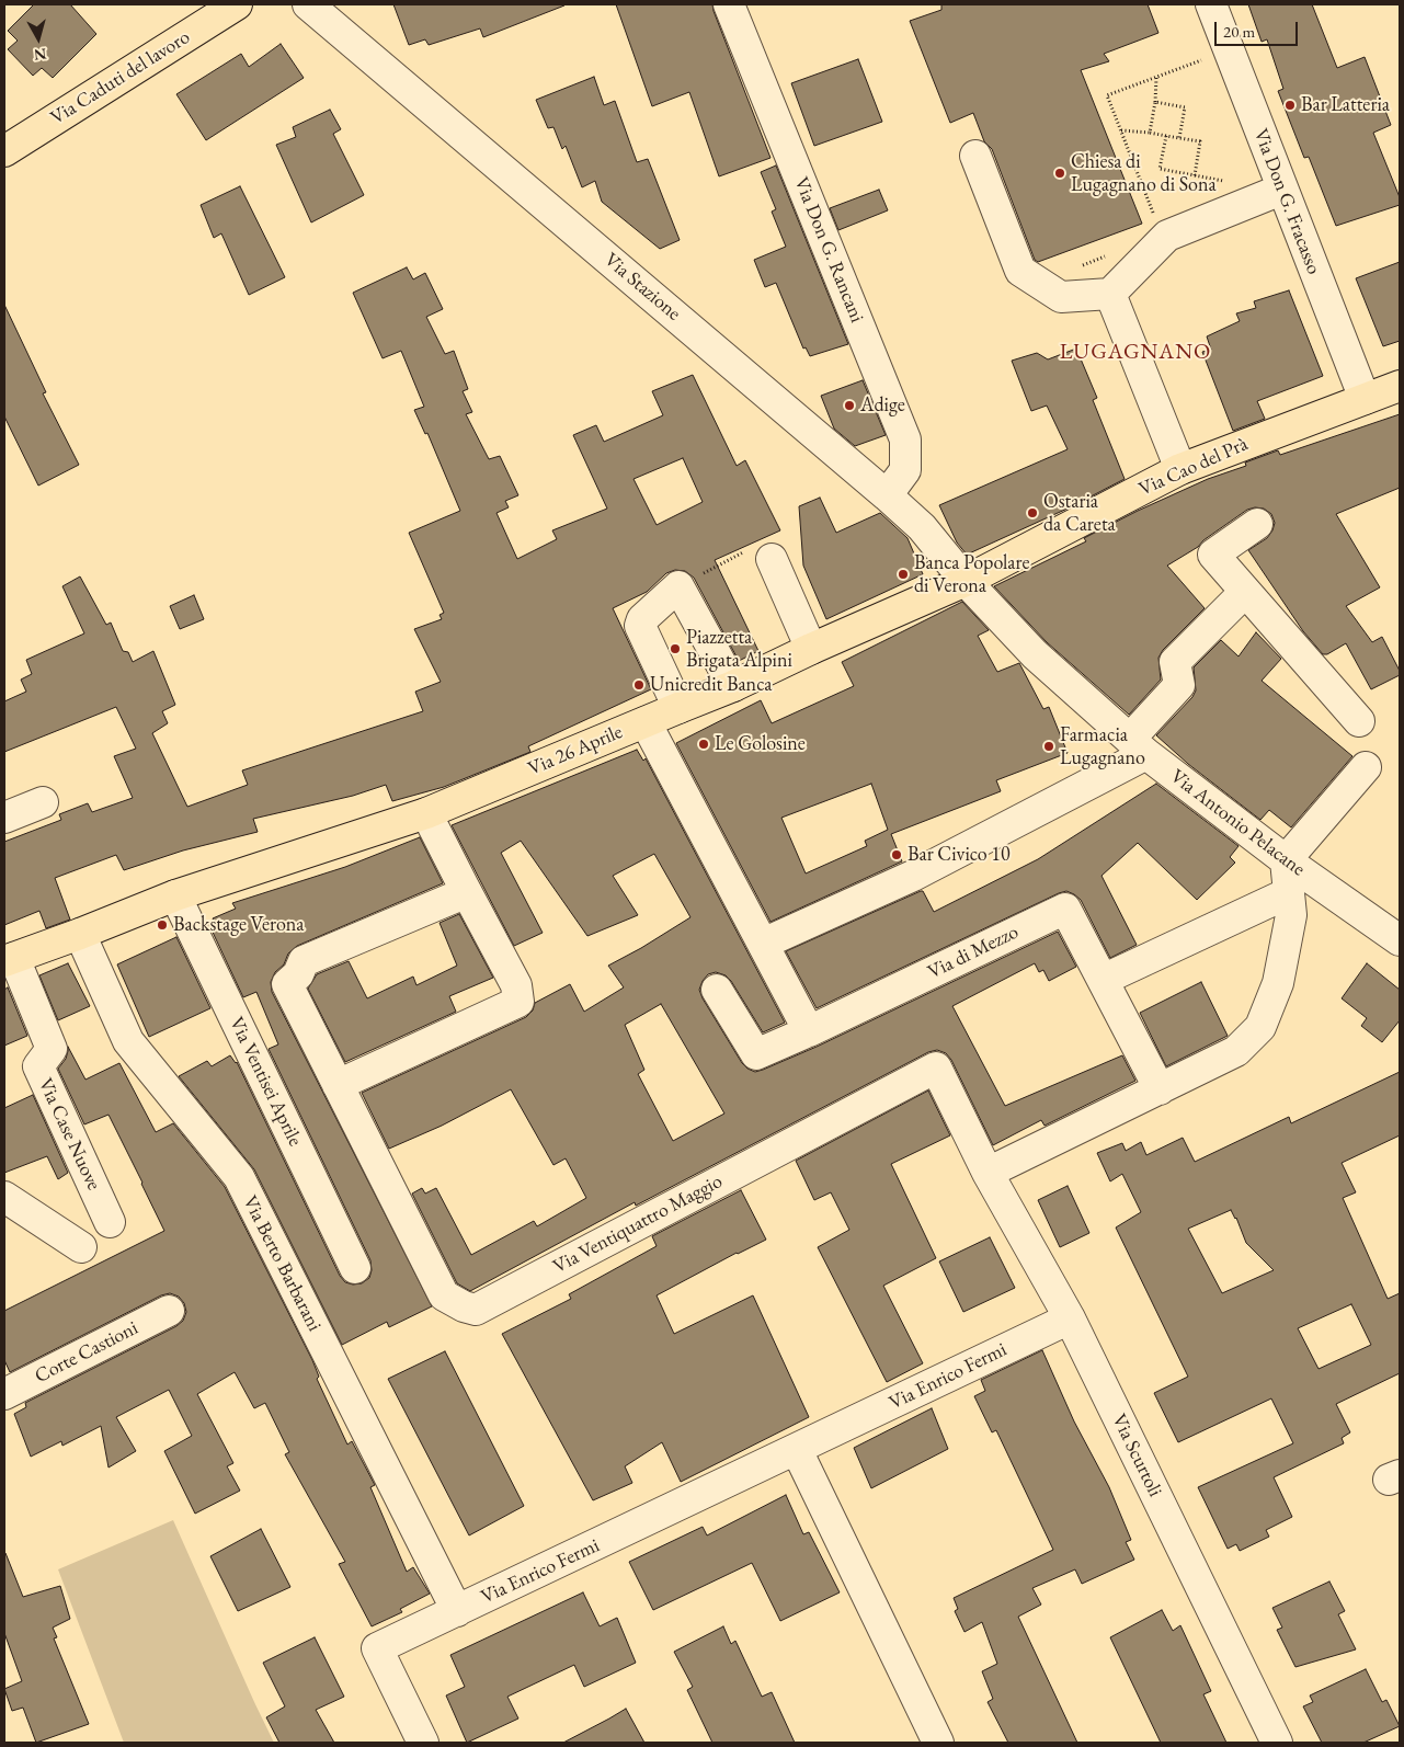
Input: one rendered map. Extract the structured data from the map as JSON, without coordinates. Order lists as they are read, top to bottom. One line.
{"streets":{"main road":["Via Caduti del lavoro","Via Cao del Prà","Via 26 Aprile","Via Case Nuove"],"street":["Via Don G. Fracasso","Via Don G. Rancani","Via Stazione","Via Antonio Pelacane","Via di Mezzo","Via Ventisei Aprile","Via Ventiquattro Maggio","Via Berto Barbarani","Corte Castioni","Via Enrico Fermi","Via Scurtoli"]},"crossings":[["Via Don G. Fracasso","Via Cao del Prà"],["Via Don G. Rancani","Via Stazione"],["Via Stazione","Via Cao del Prà"],["Via Stazione","Via 26 Aprile"],["Via Stazione","Via Antonio Pelacane"],["Via Cao del Prà","Via 26 Aprile"],["Via Cao del Prà","Via Antonio Pelacane"],["Via 26 Aprile","Via Antonio Pelacane"],["Via 26 Aprile","Via Ventisei Aprile"],["Via 26 Aprile","Via Case Nuove"],["Via Ventisei Aprile","Via Case Nuove"],["Via Case Nuove","Via Berto Barbarani"],["Via Ventiquattro Maggio","Via Scurtoli"],["Via Berto Barbarani","Via Enrico Fermi"],["Via Enrico Fermi","Via Scurtoli"]],"districts":["LUGAGNANO"],"places":["Bar Latteria","Chiesa di Lugagnano di Sona","Adige","Ostaria da Careta","Banca Popolare di Verona","Piazzetta Brigata Alpini","Unicredit Banca","Le Golosine","Farmacia Lugagnano","Bar Civico 10","Backstage Verona"],"scale_bar":"20 m","north":"bottom"}
